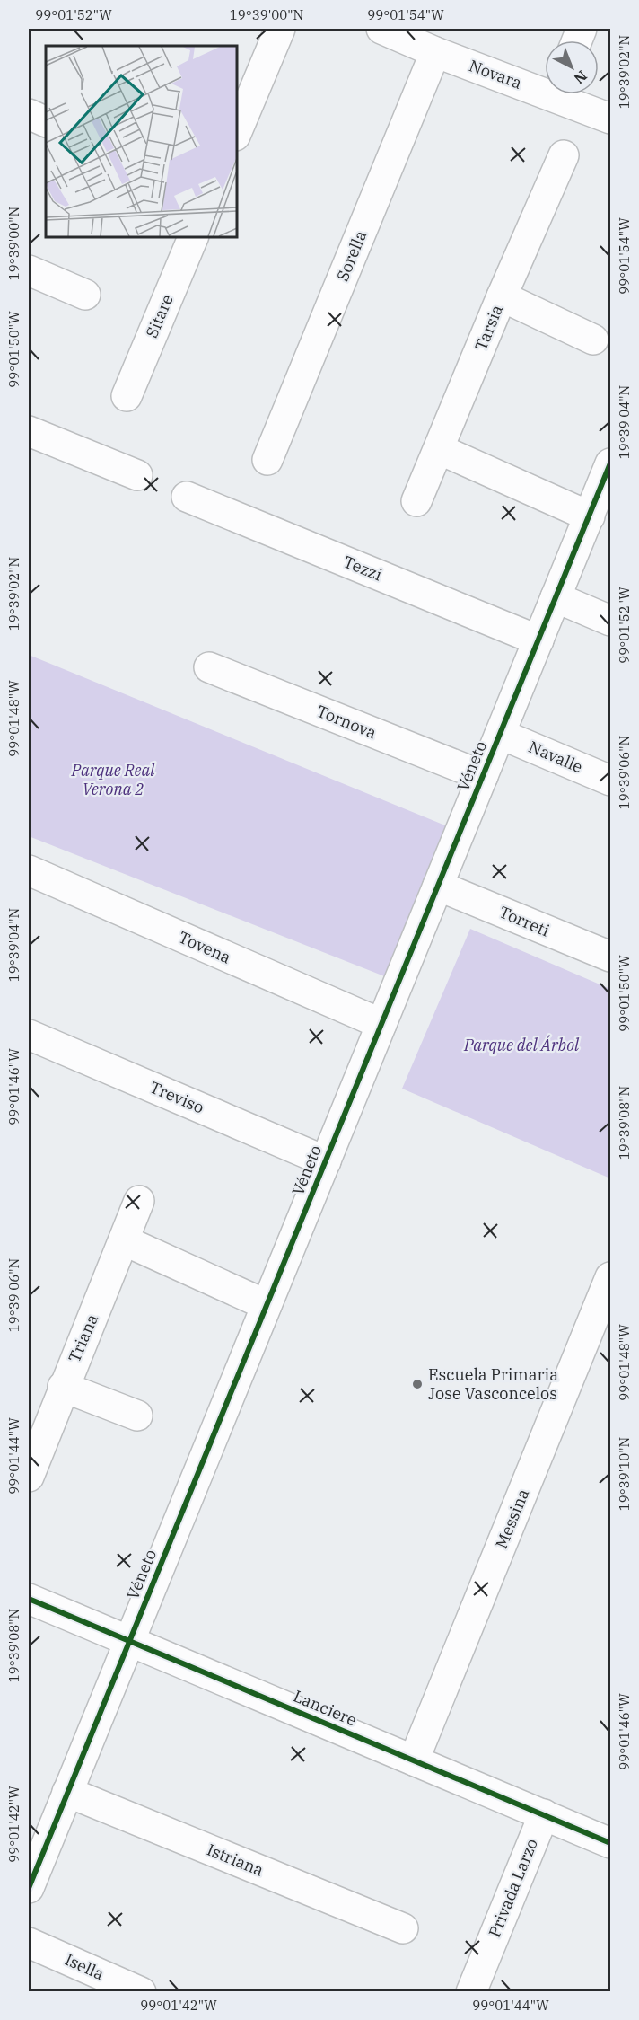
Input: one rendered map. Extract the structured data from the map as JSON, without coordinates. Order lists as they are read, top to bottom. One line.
{"streets":{"street":["Novara","Sorella","Sitare","Tarsia","Tezzi","Tornova","Navalle","Véneto","Torreti","Tovena","Treviso","Triana","Messina","Lanciere","Istriana","Privada Larzo","Isella"]},"crossings":[["Novara","Sorella"],["Tezzi","Véneto"],["Tornova","Véneto"],["Navalle","Véneto"],["Véneto","Torreti"],["Véneto","Tovena"],["Véneto","Treviso"],["Véneto","Lanciere"],["Véneto","Istriana"],["Messina","Lanciere"],["Lanciere","Privada Larzo"]],"parks":["Parque Real Verona 2","Parque del Árbol"],"places":["Escuela Primaria Jose Vasconcelos"],"north":"bottom right","coordinates":["99°01'52\"W","19°39'00\"N","99°01'54\"W","19°39'02\"N","99°01'50\"W","19°39'04\"N","99°01'48\"W","19°39'06\"N","99°01'46\"W","19°39'08\"N","99°01'44\"W","19°39'10\"N","99°01'42\"W"]}
